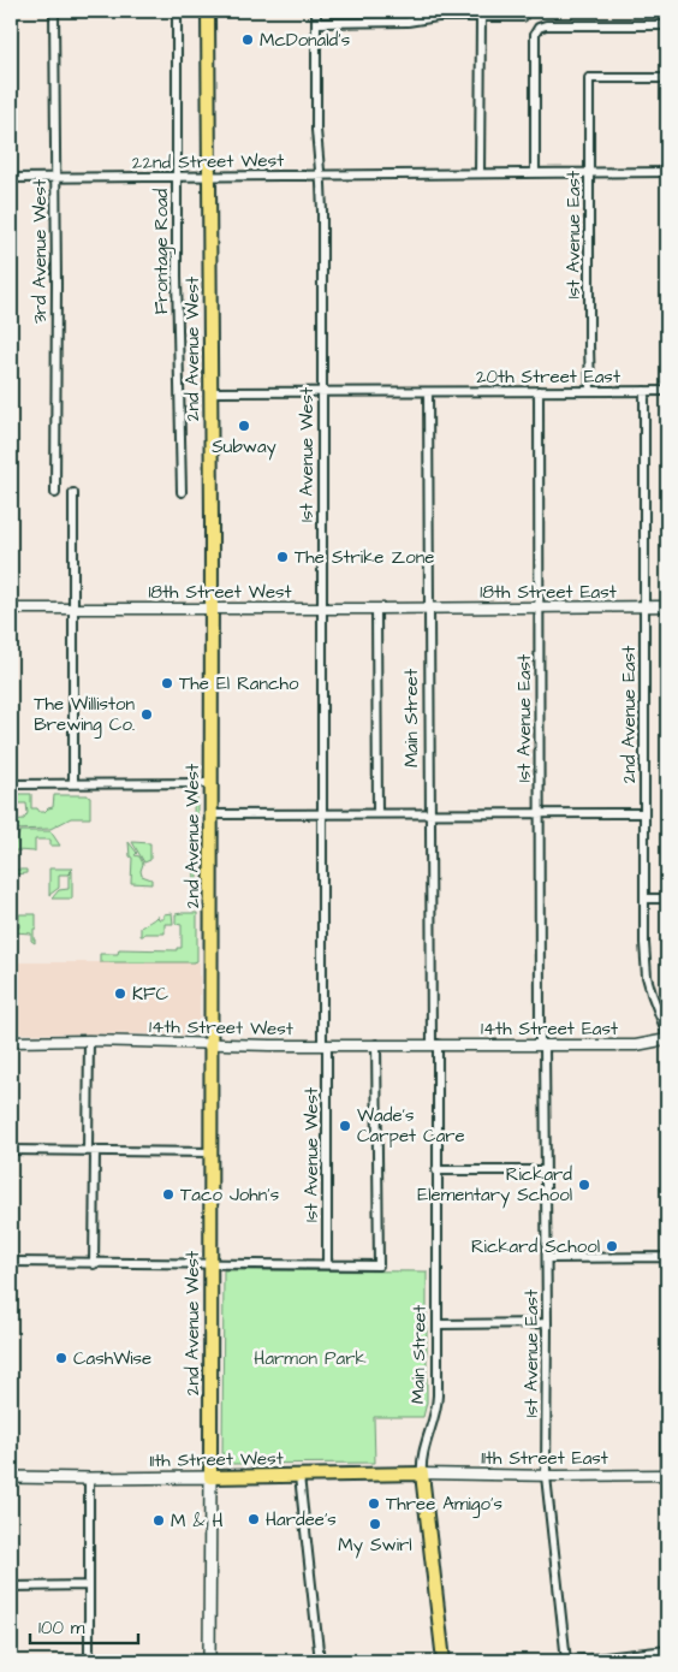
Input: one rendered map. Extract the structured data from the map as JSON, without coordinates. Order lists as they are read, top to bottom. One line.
{"streets":{"main road":["2nd Avenue West","Main Street","11th Street West"],"street":["22nd Street West","1st Avenue East","3rd Avenue West","Frontage Road","20th Street East","1st Avenue West","18th Street West","18th Street East","2nd Avenue East","14th Street West","14th Street East","11th Street East"]},"crossings":[["22nd Street West","1st Avenue East"],["22nd Street West","3rd Avenue West"],["22nd Street West","Frontage Road"],["22nd Street West","2nd Avenue West"],["22nd Street West","1st Avenue West"],["1st Avenue East","20th Street East"],["1st Avenue East","18th Street East"],["1st Avenue East","14th Street East"],["1st Avenue East","11th Street East"],["2nd Avenue West","20th Street East"],["2nd Avenue West","18th Street West"],["2nd Avenue West","14th Street West"],["2nd Avenue West","11th Street West"],["20th Street East","1st Avenue West"],["20th Street East","2nd Avenue East"],["20th Street East","Main Street"],["1st Avenue West","18th Street West"],["1st Avenue West","14th Street West"],["18th Street West","18th Street East"],["18th Street West","Main Street"],["18th Street East","2nd Avenue East"],["18th Street East","Main Street"],["Main Street","14th Street West"],["Main Street","14th Street East"],["Main Street","11th Street East"],["Main Street","11th Street West"],["14th Street West","14th Street East"],["11th Street East","11th Street West"]],"parks":["Harmon Park"],"places":["McDonald's","Subway","The Strike Zone","The El Rancho","The Williston Brewing Co.","KFC","Wade's Carpet Care","Rickard Elementary School","Taco John's","Rickard School","CashWise","Three Amigo's","Hardee's","M & H","My Swirl"],"scale_bar":"100 m"}
